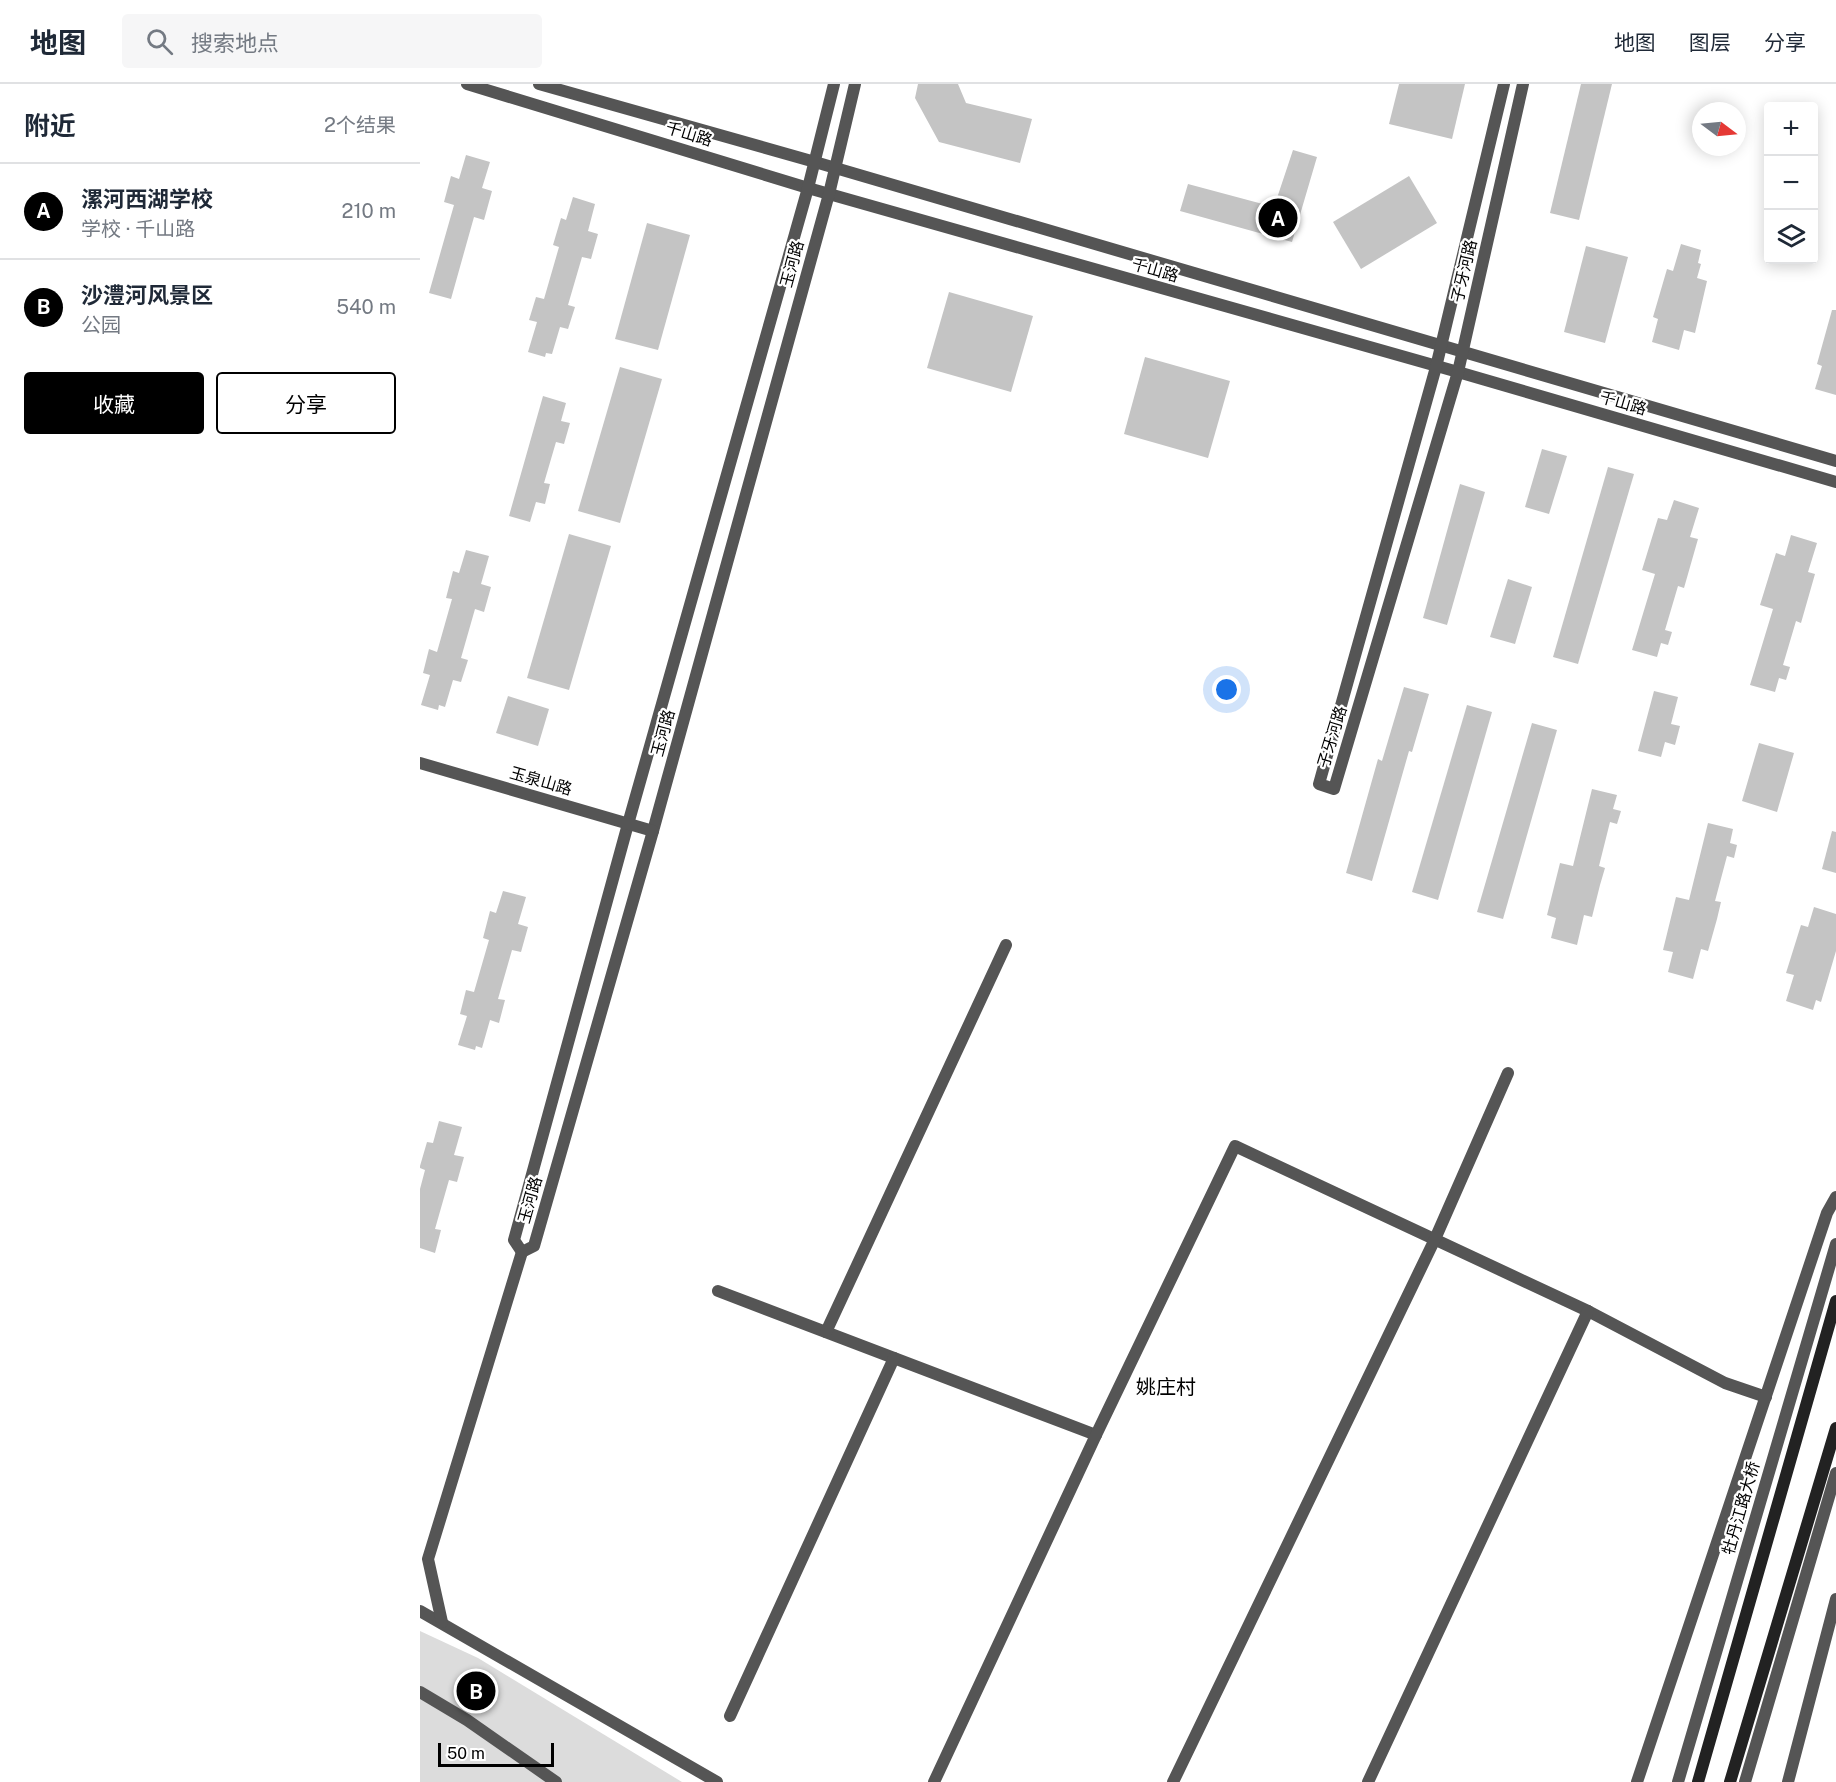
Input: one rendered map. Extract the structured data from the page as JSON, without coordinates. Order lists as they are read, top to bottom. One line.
{"streets":{"main road":["牡丹江路大桥"],"street":["千山路","玉河路","子牙河路","玉泉山路"]},"crossings":[["千山路","玉河路"],["千山路","子牙河路"],["玉河路","玉泉山路"]],"districts":["姚庄村"],"scale_bar":"50 m","north":"right","page":{"header":"地图","search":"搜索地点","nav":["地图","图层","分享"],"heading":["附近","2个结果"],"map_buttons":["+","−"],"list":[{"mark":"A","name":"漯河西湖学校","note":"学校 · 千山路","value":"210 m"},{"mark":"B","name":"沙澧河风景区","note":"公园","value":"540 m"}],"pins":["A","B"],"buttons":["收藏","分享"],"scale":"50 m"}}
